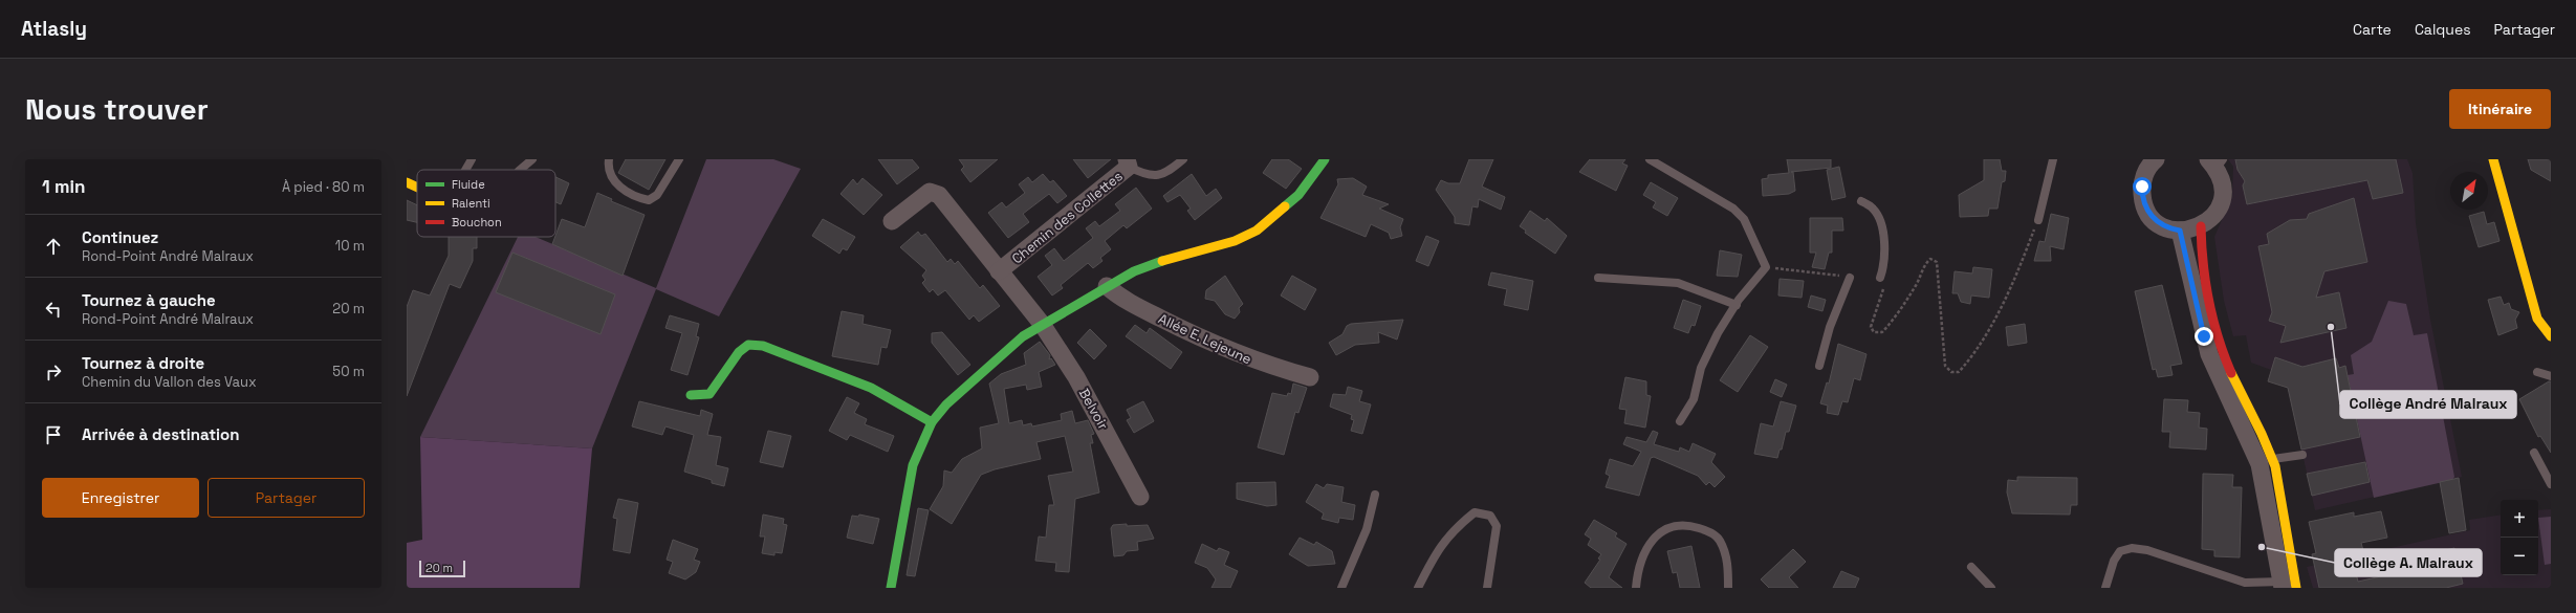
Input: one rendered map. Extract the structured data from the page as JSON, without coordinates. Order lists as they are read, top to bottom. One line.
{"streets":{"street":["Chemin des Collettes","Allée E. Lejeune","Belvoir"]},"crossings":[["Chemin des Collettes","Belvoir"]],"places":["Collège André Malraux","Collège A. Malraux"],"legend":["Fluide","Ralenti","Bouchon"],"scale_bar":"20 m","north":"top right","page":{"header":"Atlasly","nav":["Carte","Calques","Partager"],"buttons":["Itinéraire",["Enregistrer","Partager"]],"title":"Nous trouver","heading":["1 min","À pied · 80 m"],"list":[["Continuez","Rond-Point André Malraux","10 m"],["Tournez à gauche","Rond-Point André Malraux","20 m"],["Tournez à droite","Chemin du Vallon des Vaux","50 m"],"Arrivée à destination"],"map_buttons":["+","−"],"scale":"20 m"}}
